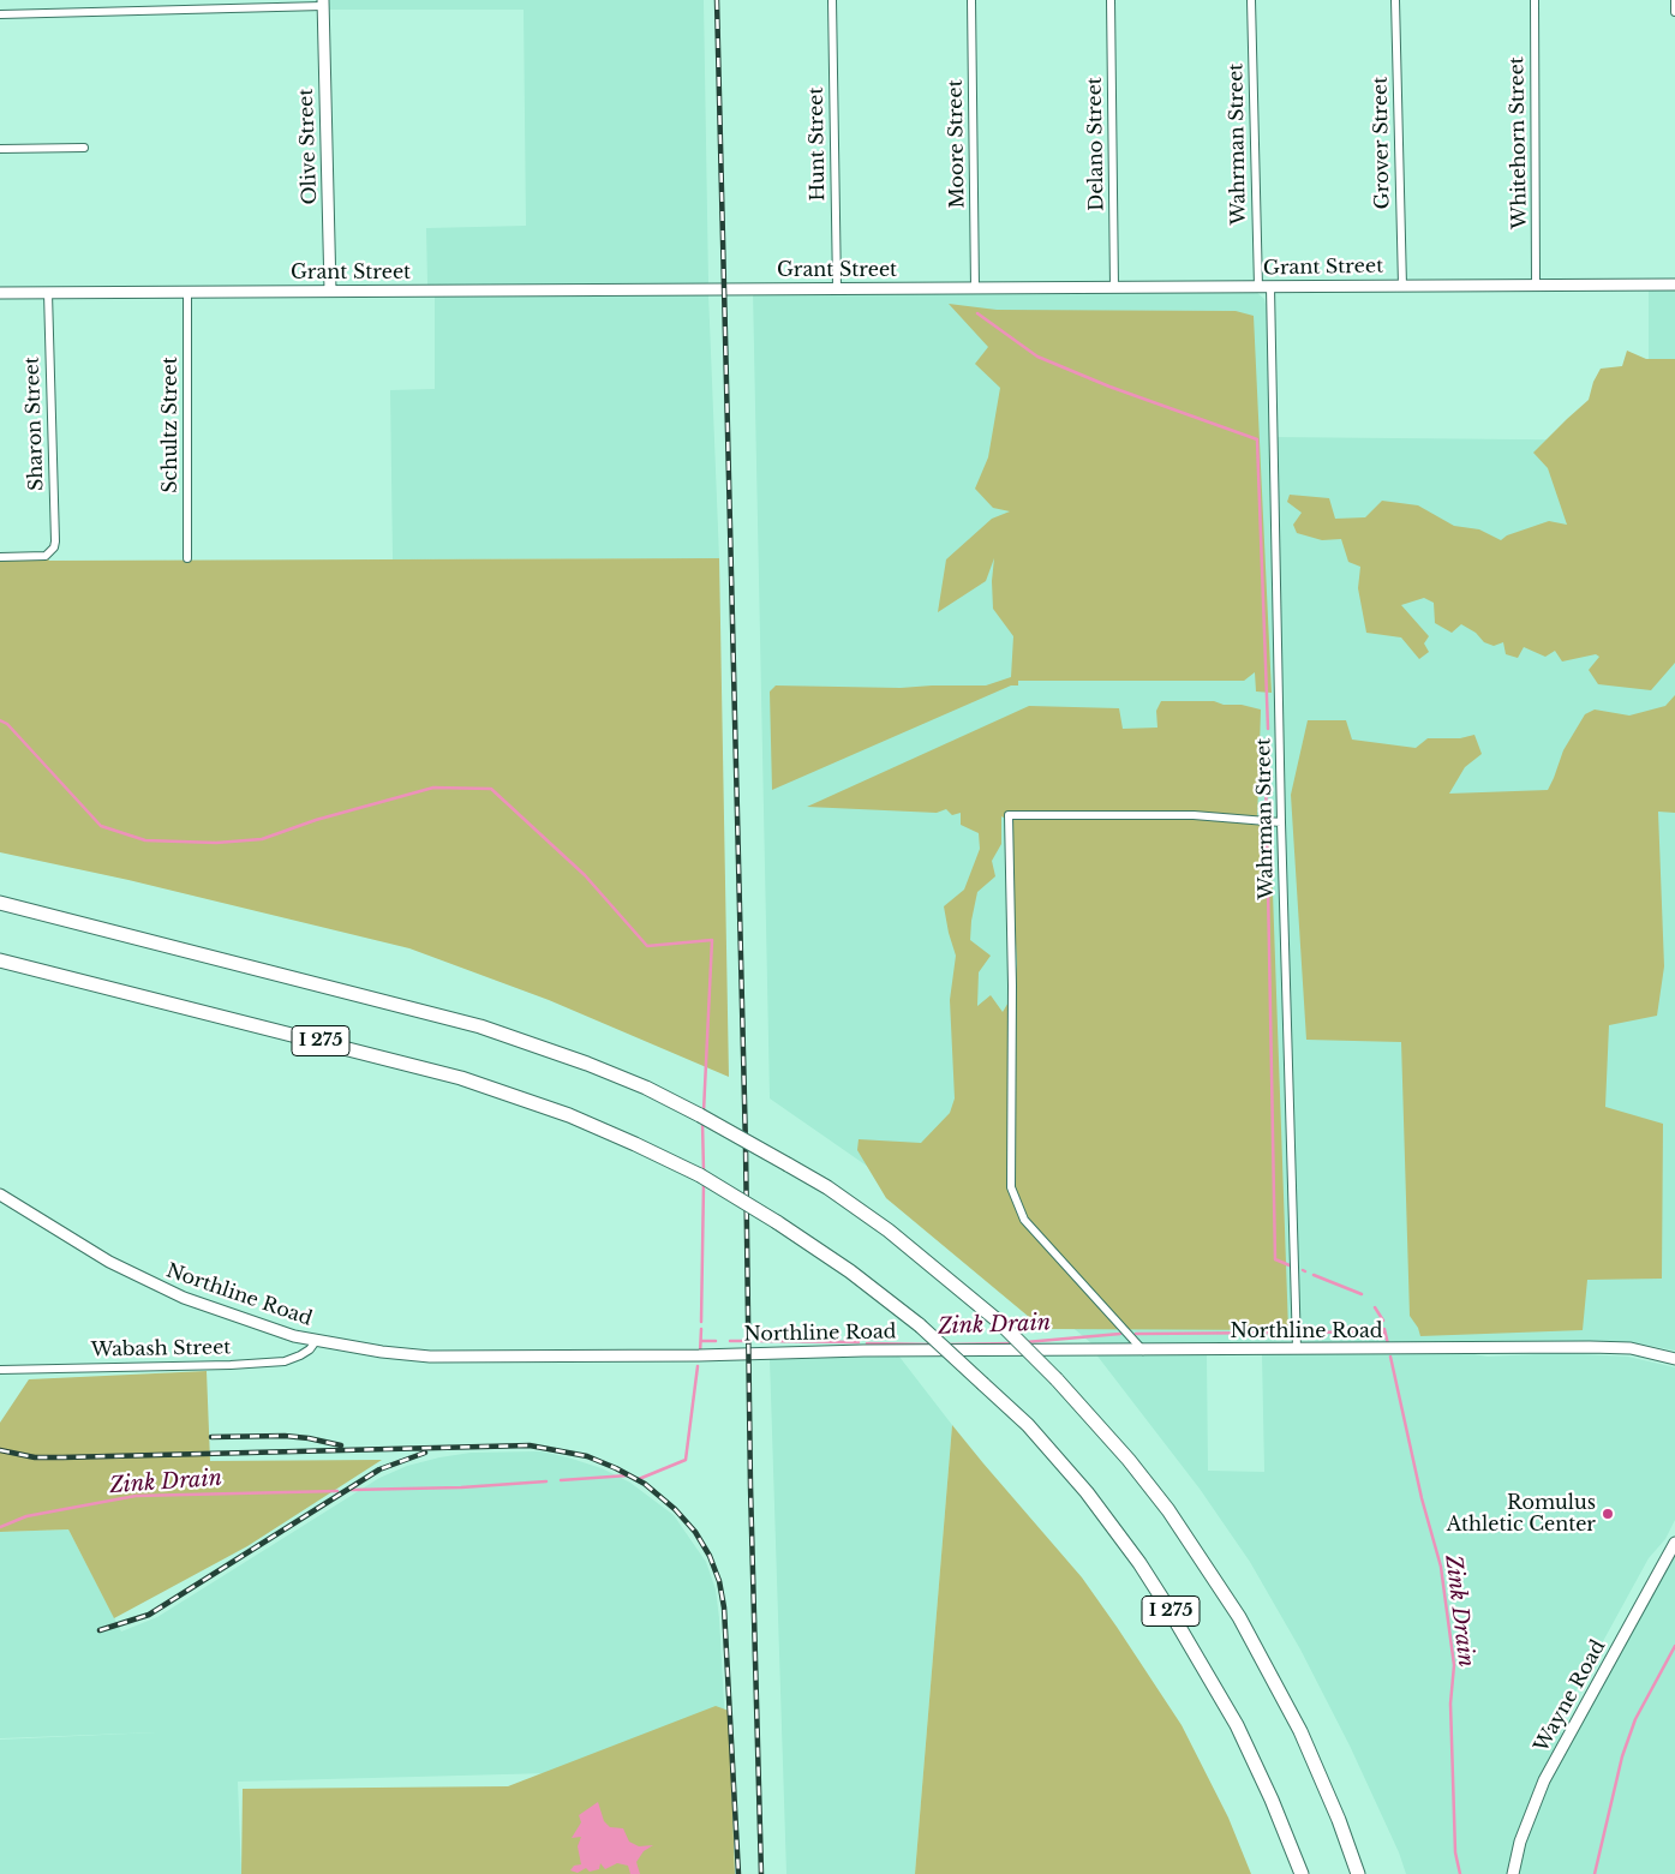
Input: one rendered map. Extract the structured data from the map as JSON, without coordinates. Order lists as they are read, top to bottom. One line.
{"streets":{"highway":["I 275"],"street":["Grover Street","Whitehorn Street","Hunt Street","Moore Street","Delano Street","Wahrman Street","Olive Street","Grant Street","Sharon Street","Schultz Street","Northline Road","Wabash Street","Wayne Road"]},"crossings":[["Grover Street","Grant Street"],["Whitehorn Street","Grant Street"],["Hunt Street","Grant Street"],["Moore Street","Grant Street"],["Delano Street","Grant Street"],["Wahrman Street","Grant Street"],["Wahrman Street","Northline Road"],["Olive Street","Grant Street"],["Grant Street","Sharon Street"],["Grant Street","Schultz Street"],["Northline Road","Wabash Street"]],"water":["Zink Drain"],"places":["Romulus Athletic Center"]}
